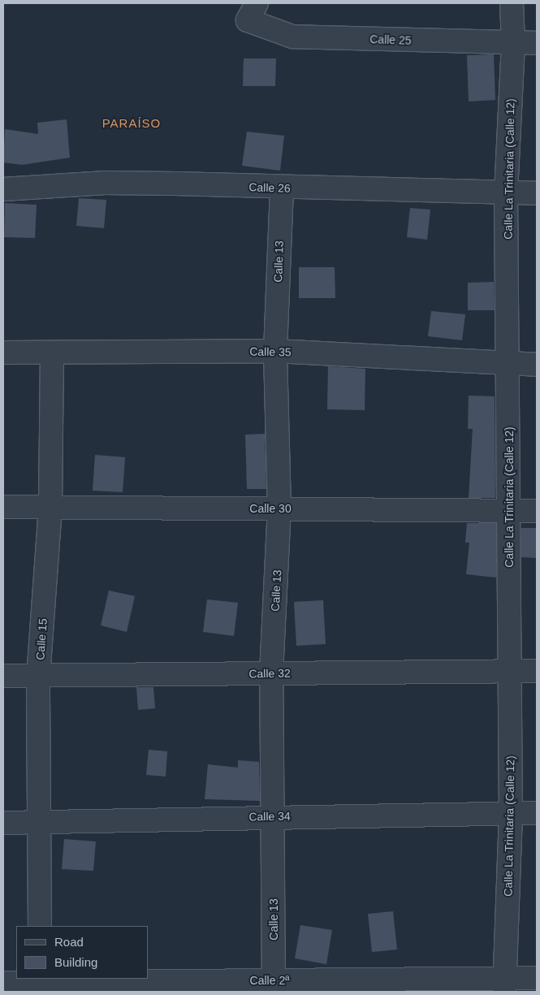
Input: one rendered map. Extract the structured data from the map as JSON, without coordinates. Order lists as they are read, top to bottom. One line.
{"streets":{"street":["Calle 25","Calle La Trinitaria (Calle 12)","Calle 26","Calle 13","Calle 35","Calle 30","Calle 15","Calle 32","Calle 34","Calle 2ª"]},"crossings":[["Calle 25","Calle La Trinitaria (Calle 12)"],["Calle La Trinitaria (Calle 12)","Calle 26"],["Calle La Trinitaria (Calle 12)","Calle 35"],["Calle La Trinitaria (Calle 12)","Calle 30"],["Calle La Trinitaria (Calle 12)","Calle 32"],["Calle La Trinitaria (Calle 12)","Calle 34"],["Calle La Trinitaria (Calle 12)","Calle 2ª"],["Calle 26","Calle 13"],["Calle 13","Calle 35"],["Calle 13","Calle 30"],["Calle 13","Calle 32"],["Calle 13","Calle 34"],["Calle 13","Calle 2ª"],["Calle 35","Calle 15"],["Calle 30","Calle 15"],["Calle 15","Calle 32"],["Calle 15","Calle 34"]],"districts":["PARAÍSO"],"legend":["Road","Building"]}
